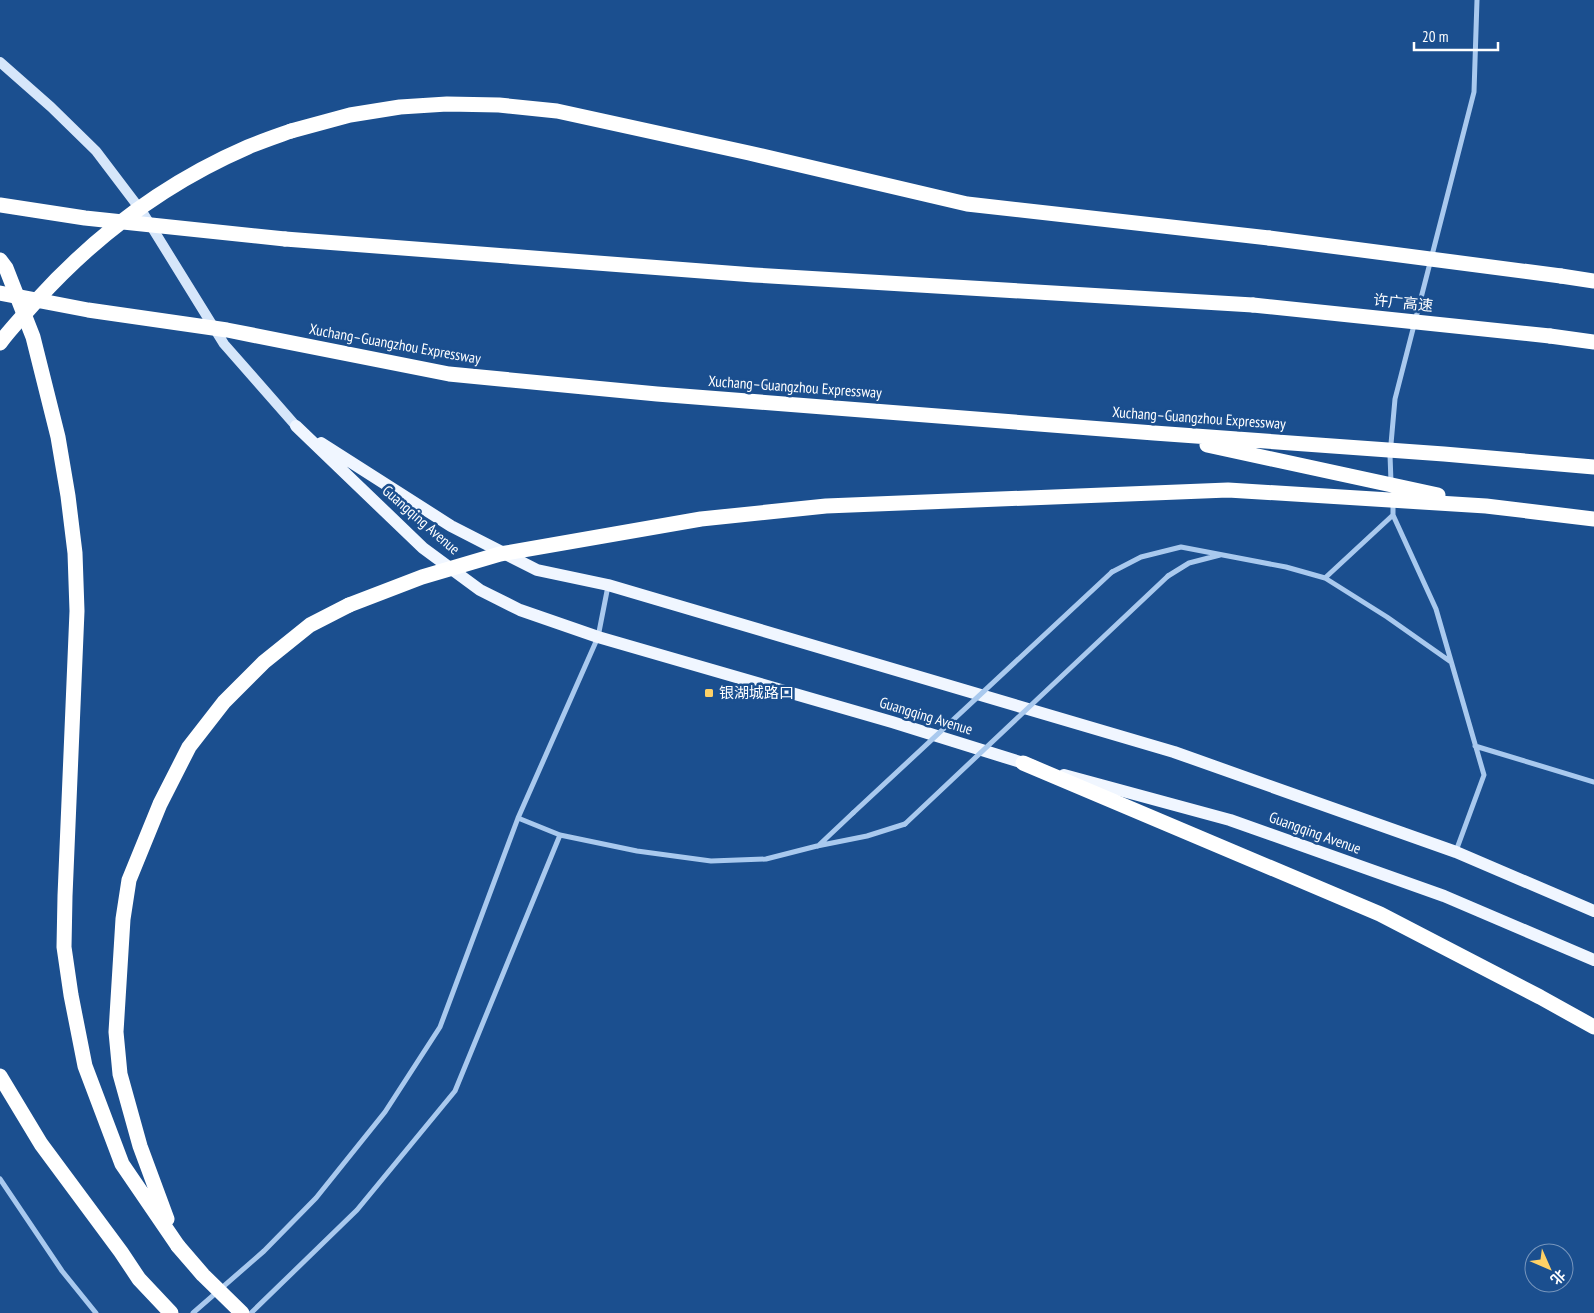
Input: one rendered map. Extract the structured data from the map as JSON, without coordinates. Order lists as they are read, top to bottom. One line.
{"streets":{"highway":["许广高速","Xuchang–Guangzhou Expressway"],"main road":["Guangqing Avenue"]},"places":{"transit":["银湖城路口"]},"scale_bar":"20 m","north":"bottom right"}
